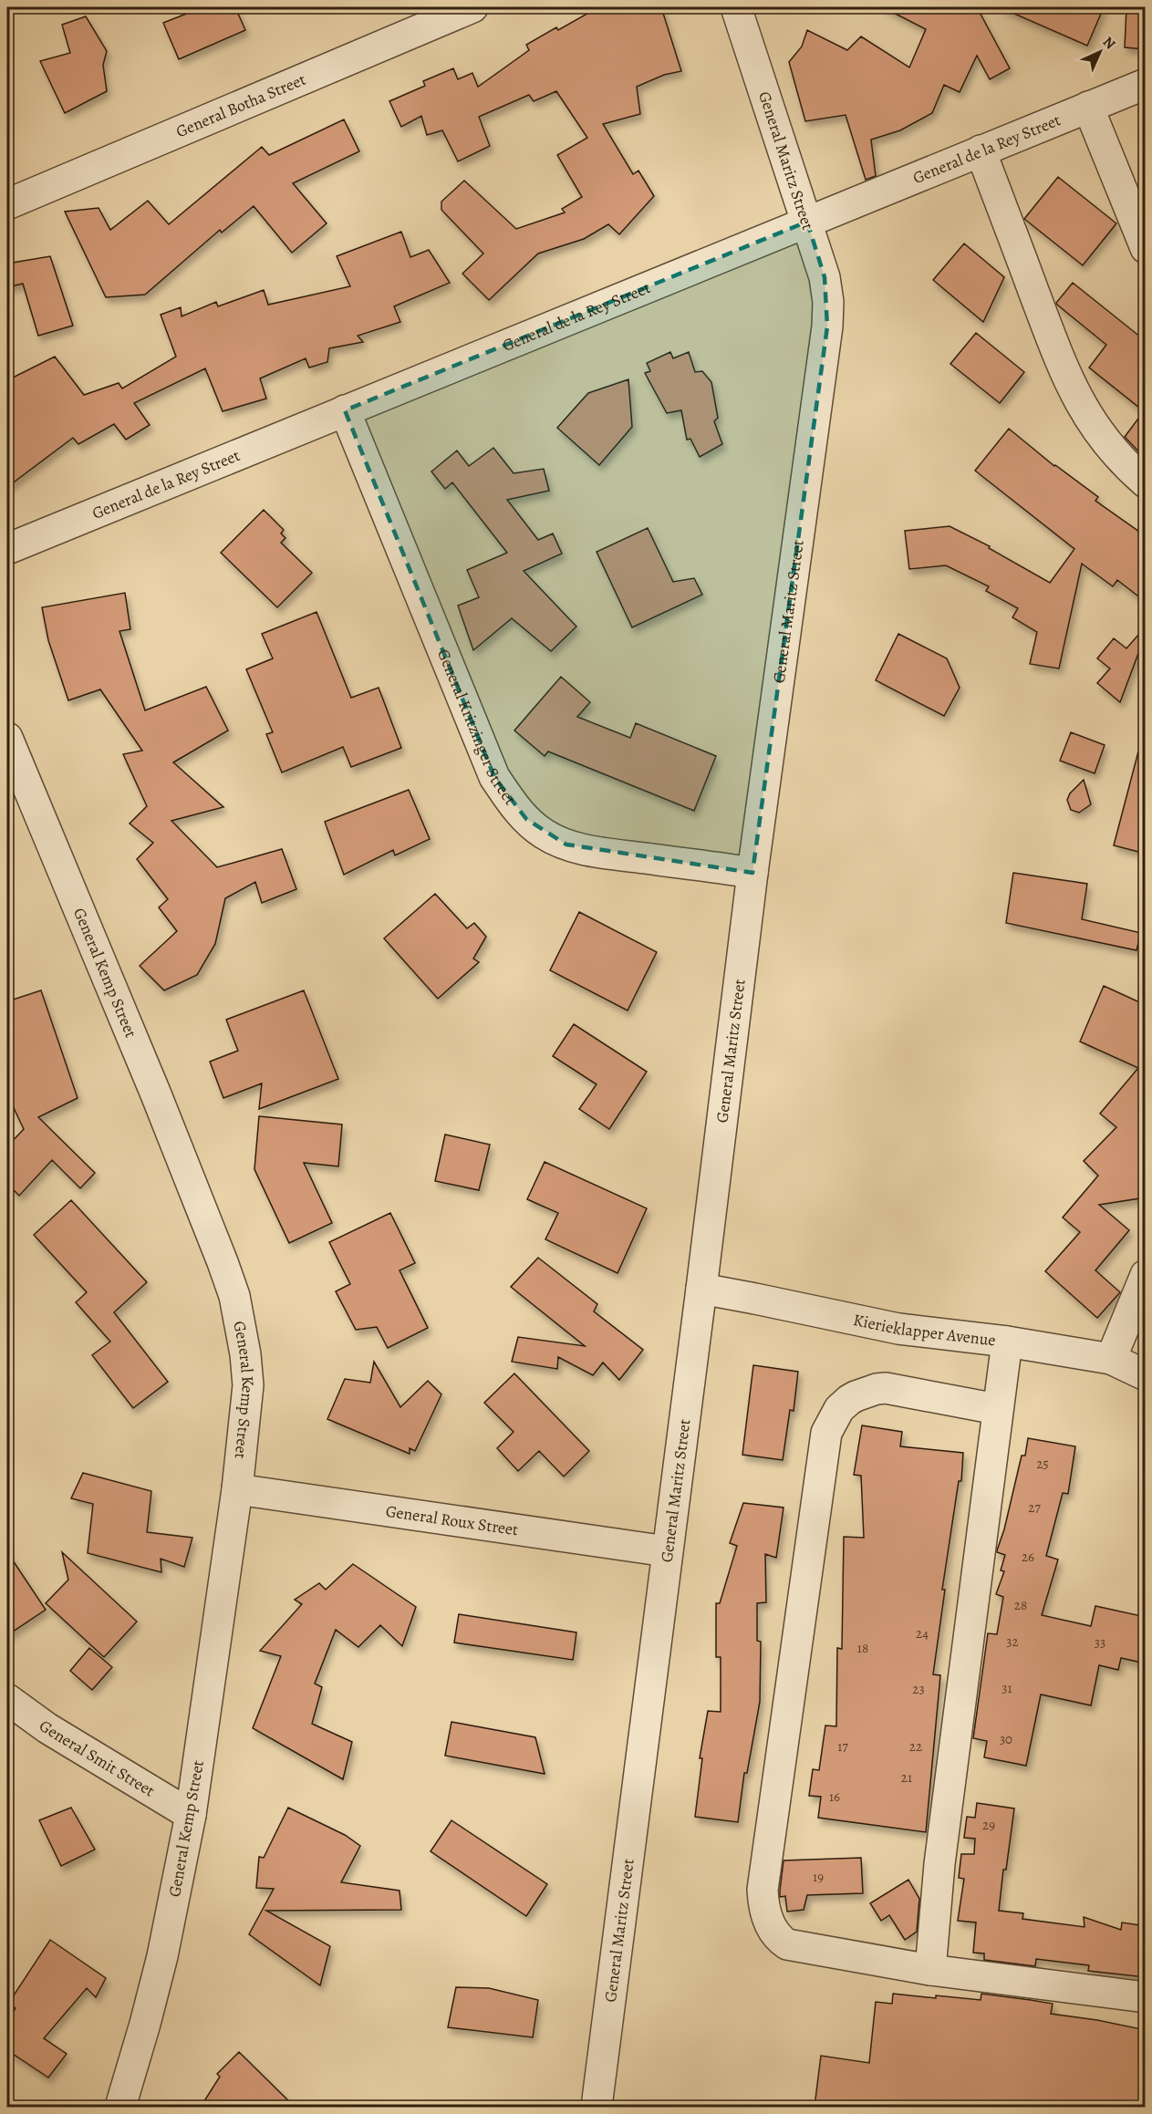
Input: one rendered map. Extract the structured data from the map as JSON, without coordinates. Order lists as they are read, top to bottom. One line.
{"streets":{"street":["General Botha Street","General de la Rey Street","General Maritz Street","General Kritzinger Street","General Kemp Street","Kierieklapper Avenue","General Roux Street","General Smit Street"]},"crossings":[["General de la Rey Street","General Maritz Street"],["General de la Rey Street","General Kritzinger Street"],["General Maritz Street","General Kritzinger Street"],["General Maritz Street","Kierieklapper Avenue"],["General Maritz Street","General Roux Street"],["General Kemp Street","General Roux Street"],["General Kemp Street","General Smit Street"]],"house_numbers":["25","27","26","28","24","32","33","18","31","23","30","17","22","21","16","29","19"],"north":"top right"}
